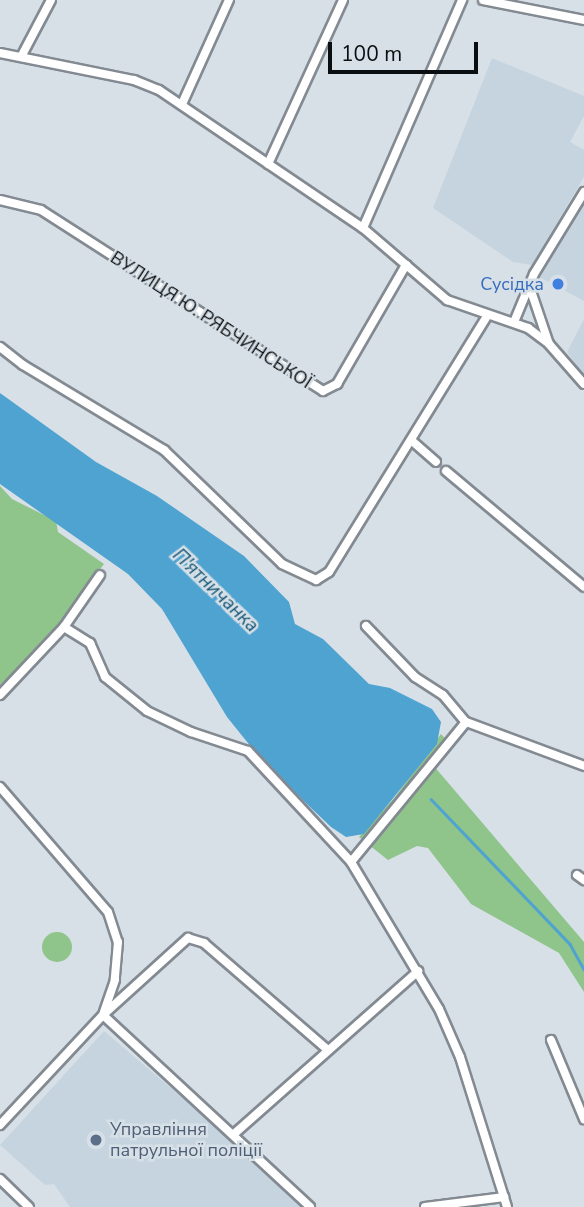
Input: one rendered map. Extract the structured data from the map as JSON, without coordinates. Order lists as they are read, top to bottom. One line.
{"streets":{"street":["ВУЛИЦЯ Ю. РЯБЧИНСЬКОЇ"]},"water":["П'ятничанка"],"places":["Сусідка","Управління патрульної поліції"],"scale_bar":"100 m"}
